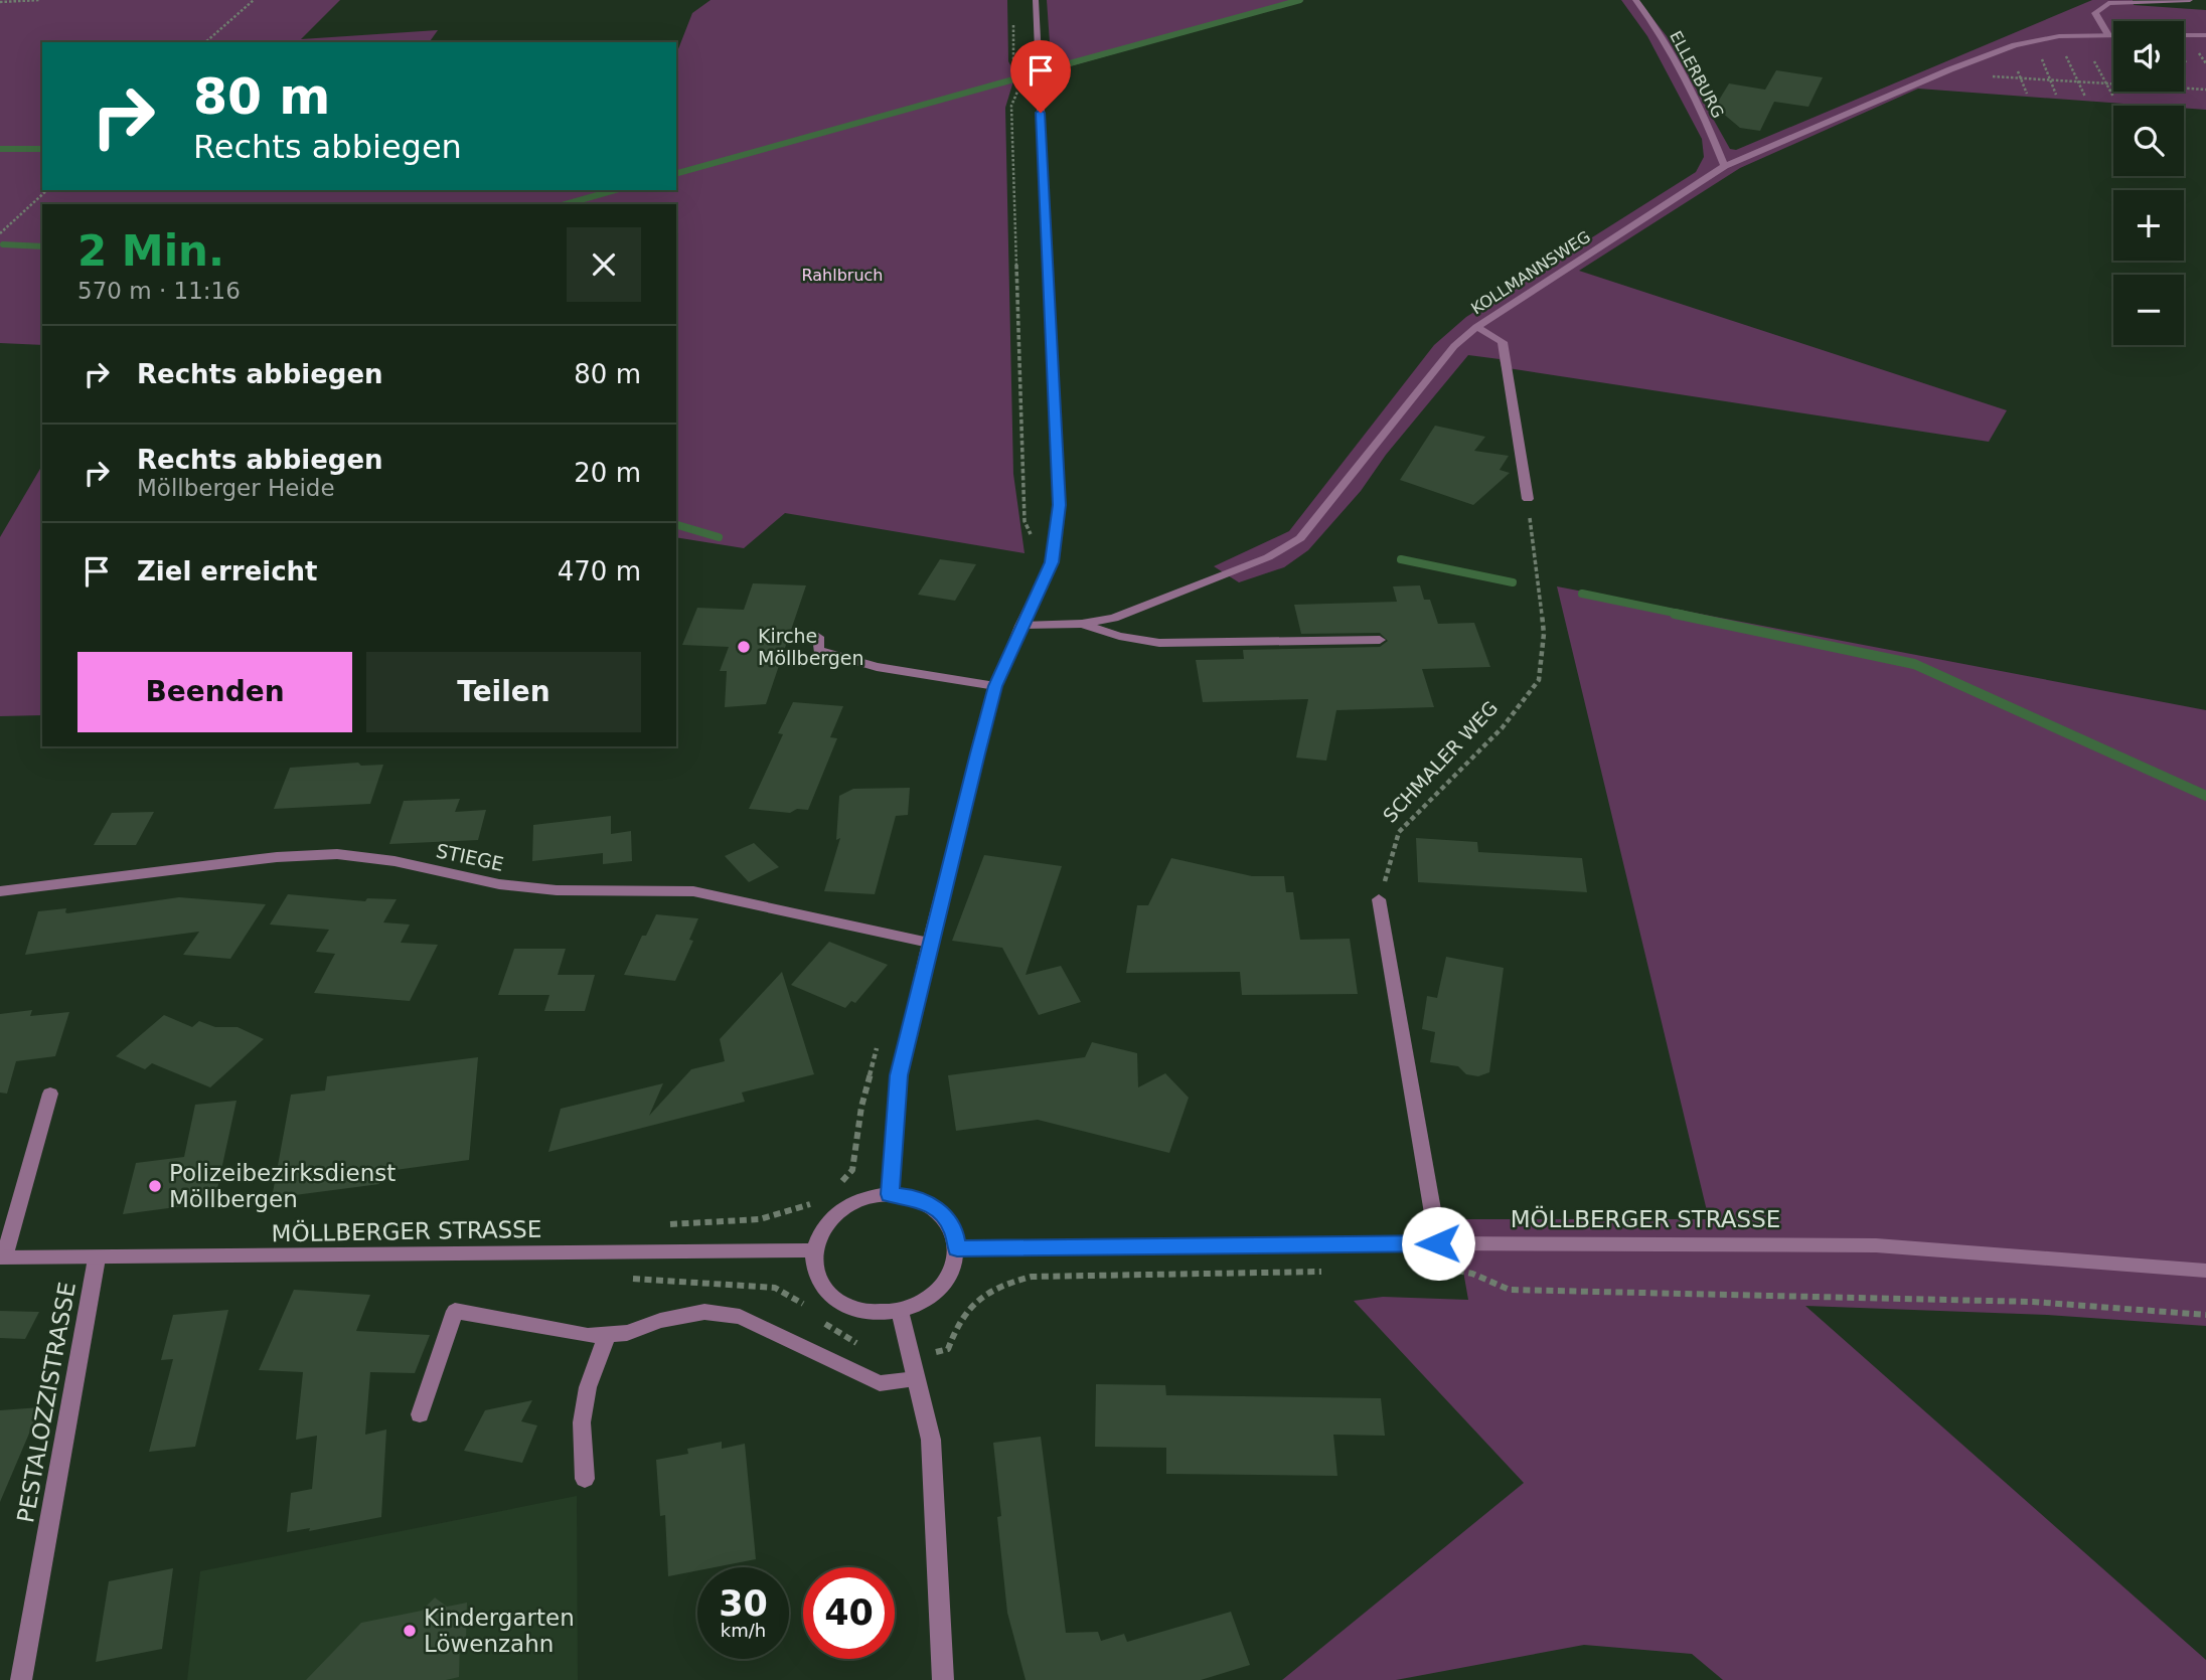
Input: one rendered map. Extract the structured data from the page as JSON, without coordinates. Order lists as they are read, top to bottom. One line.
{"streets":{"street":["ELLERBURG","KOLLMANNSWEG","STIEGE","MÖLLBERGER STRASSE","PESTALOZZISTRASSE"],"path":["SCHMALER WEG"]},"crossings":[["ELLERBURG","KOLLMANNSWEG"],["MÖLLBERGER STRASSE","PESTALOZZISTRASSE"]],"parks":["Rahlbruch"],"places":["Kirche Möllbergen","Polizeibezirksdienst Möllbergen","Kindergarten Löwenzahn"],"page":{"map_buttons":["+","−"],"turn":["80 m","Rechts abbiegen"],"heading":["2 Min.","570 m · 11:16"],"list":[{"name":"Rechts abbiegen","value":"80 m"},{"name":"Rechts abbiegen","note":"Möllberger Heide","value":"20 m"},{"name":"Ziel erreicht","value":"470 m"}],"buttons":["Beenden","Teilen"],"speed":"30 km/h","limit":"40"}}
